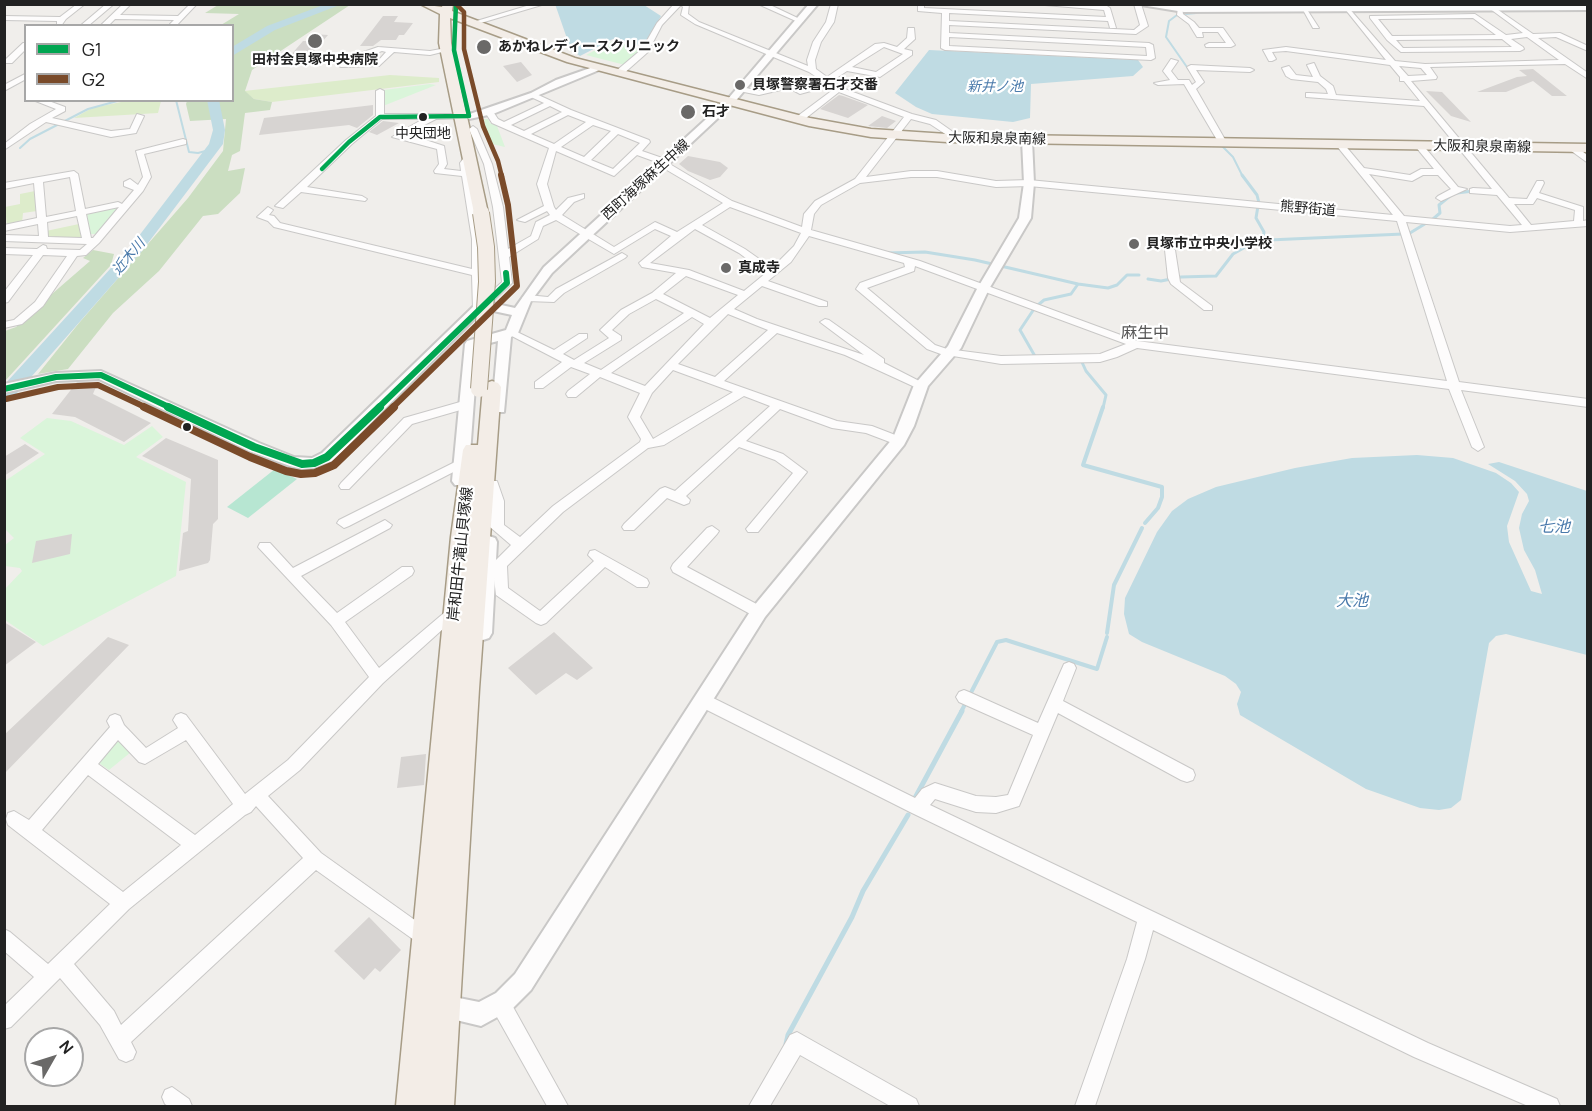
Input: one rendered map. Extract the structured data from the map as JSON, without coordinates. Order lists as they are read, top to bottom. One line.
{"streets":{"main road":["大阪和泉泉南線","岸和田牛滝山貝塚線"],"street":["西町海塚麻生中線","熊野街道"]},"crossings":[["大阪和泉泉南線","西町海塚麻生中線"],["大阪和泉泉南線","岸和田牛滝山貝塚線"],["西町海塚麻生中線","岸和田牛滝山貝塚線"]],"districts":["麻生中"],"water":["新井ノ池","近木川","七池","大池"],"places":["田村会貝塚中央病院","あかねレディースクリニック","貝塚警察署石才交番","石才","中央団地","貝塚市立中央小学校","真成寺"],"lines":["transit line G1","transit line G2"],"legend":["G1","G2"],"north":"top right"}
